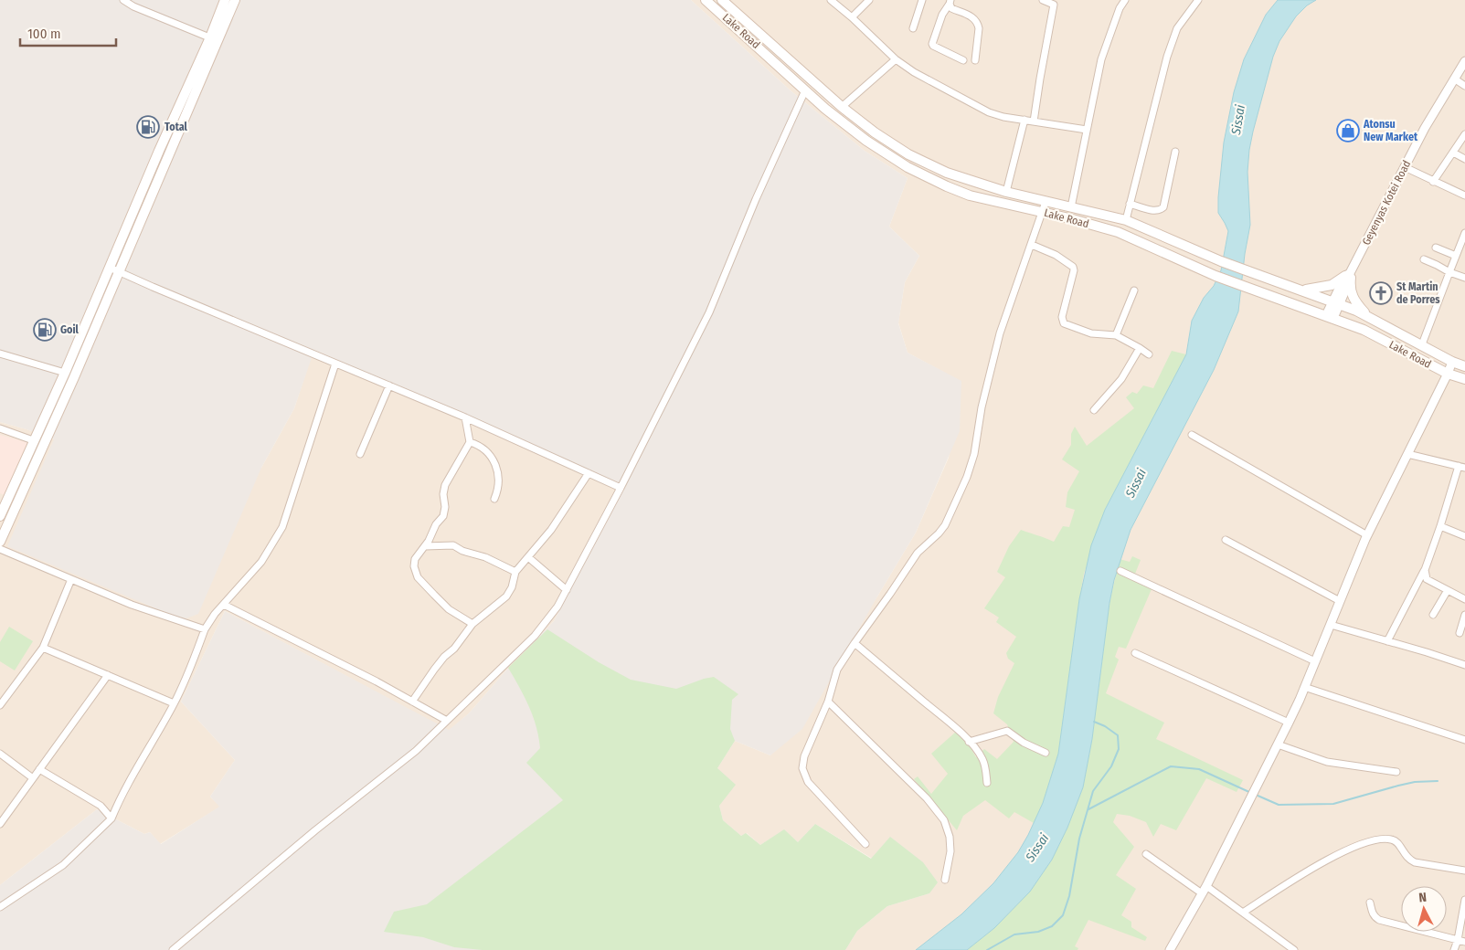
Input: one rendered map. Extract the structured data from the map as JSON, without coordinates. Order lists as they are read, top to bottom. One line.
{"streets":{"main road":["Lake Road"],"street":["Geyenyas Kotei Road"]},"crossings":[["Lake Road","Geyenyas Kotei Road"]],"water":["Sissai"],"places":{"fuel station":["Total","Goil"],"shop":["Atonsu New Market"],"church":["St Martin de Porres"]},"scale_bar":"100 m","north":"top"}
